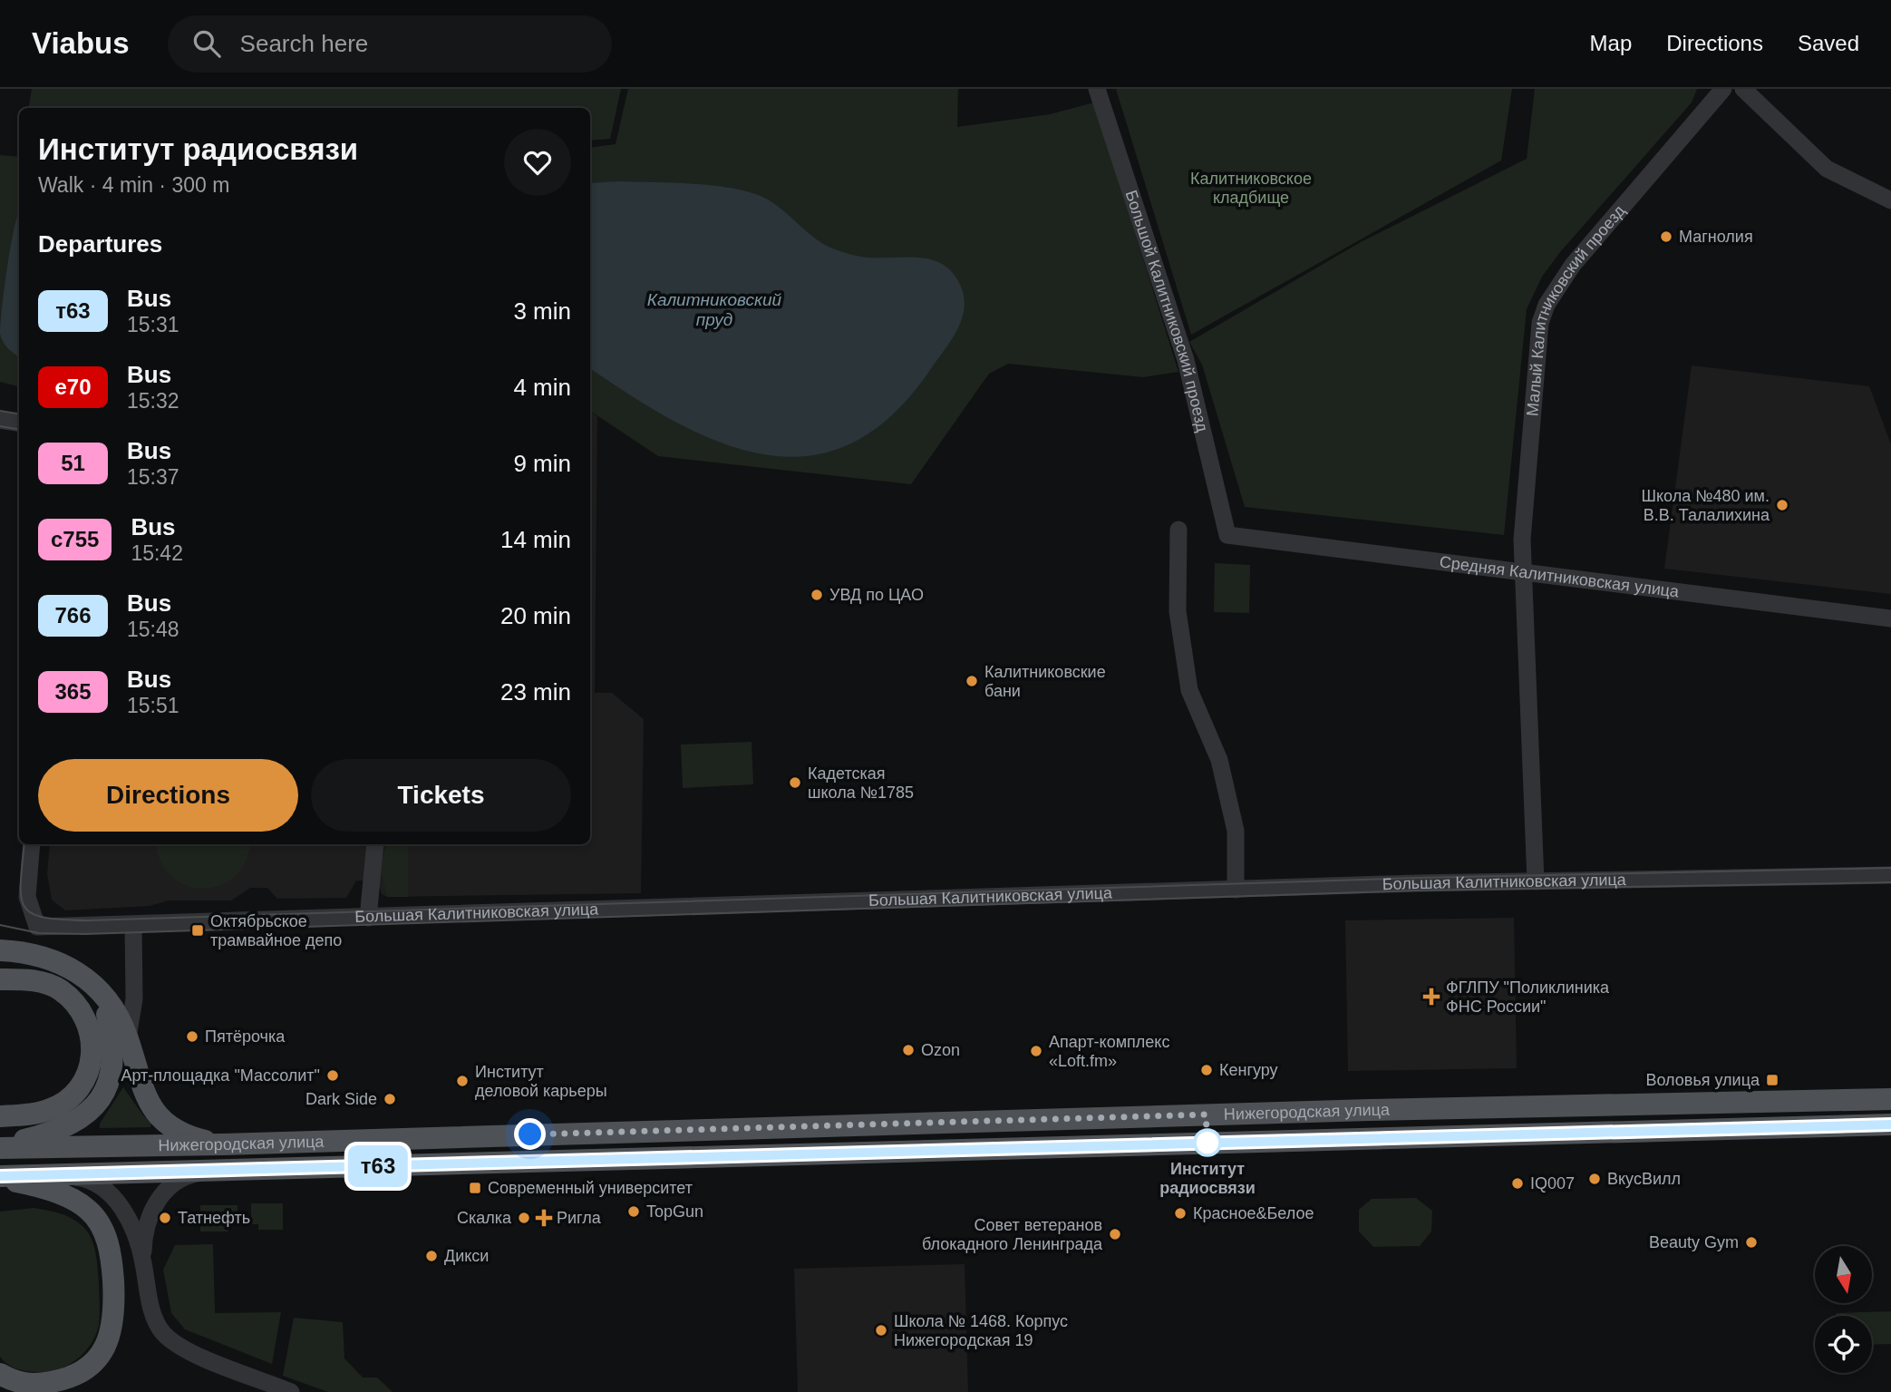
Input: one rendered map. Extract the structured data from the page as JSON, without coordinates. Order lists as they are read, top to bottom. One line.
{"streets":{"main road":["Нижегородская улица"],"street":["Большой Калитниковский проезд","Малый Калитниковский проезд","Средняя Калитниковская улица","Большая Калитниковская улица"]},"crossings":[["Большой Калитниковский проезд","Средняя Калитниковская улица"],["Малый Калитниковский проезд","Средняя Калитниковская улица"],["Малый Калитниковский проезд","Большая Калитниковская улица"]],"water":["Калитниковский пруд"],"parks":["Калитниковское кладбище"],"places":{"other":["Магнолия","Школа №480 им. В.В. Талалихина","УВД по ЦАО","Калитниковские бани","Кадетская школа №1785","Пятёрочка","Ozon","Апарт-комплекс «Loft.fm»","Кенгуру","Арт-площадка \"Массолит\"","Институт деловой карьеры","Dark Side","Институт радиосвязи","ВкусВилл","IQ007","TopGun","Красное&Белое","Татнефть","Скалка","Совет ветеранов блокадного Ленинграда","Beauty Gym","Дикси","Школа № 1468. Корпус Нижегородская 19"],"transit":["Октябрьское трамвайное депо","Воловья улица","Современный университет"],"health":["ФГЛПУ \"Поликлиника ФНС России\"","Ригла"]},"lines":["bus line т63"],"north":"bottom","page":{"header":"Viabus","search":"Search here","nav":["Map","Directions","Saved"],"on_map":"т63","heading":[["Институт радиосвязи","Walk · 4 min · 300 m"],"Departures"],"list":[{"mark":"т63","name":"Bus","note":"15:31","value":"3 min"},{"mark":"е70","name":"Bus","note":"15:32","value":"4 min"},{"mark":"51","name":"Bus","note":"15:37","value":"9 min"},{"mark":"с755","name":"Bus","note":"15:42","value":"14 min"},{"mark":"766","name":"Bus","note":"15:48","value":"20 min"},{"mark":"365","name":"Bus","note":"15:51","value":"23 min"}],"buttons":["Directions","Tickets"]}}
